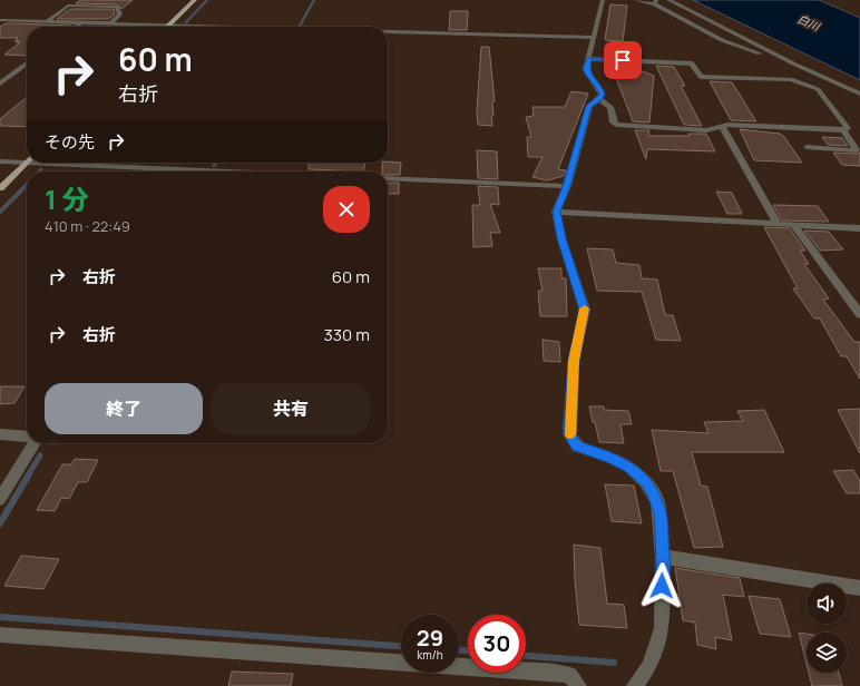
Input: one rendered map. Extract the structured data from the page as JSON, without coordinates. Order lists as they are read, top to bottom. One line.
{"water":["白川"],"page":{"turn":["60 m","右折"],"then":"その先","heading":["1 分","410 m · 22:49"],"list":[{"name":"右折","value":"60 m"},{"name":"右折","value":"330 m"}],"buttons":["終了","共有"],"speed":"29 km/h","limit":"30"}}
